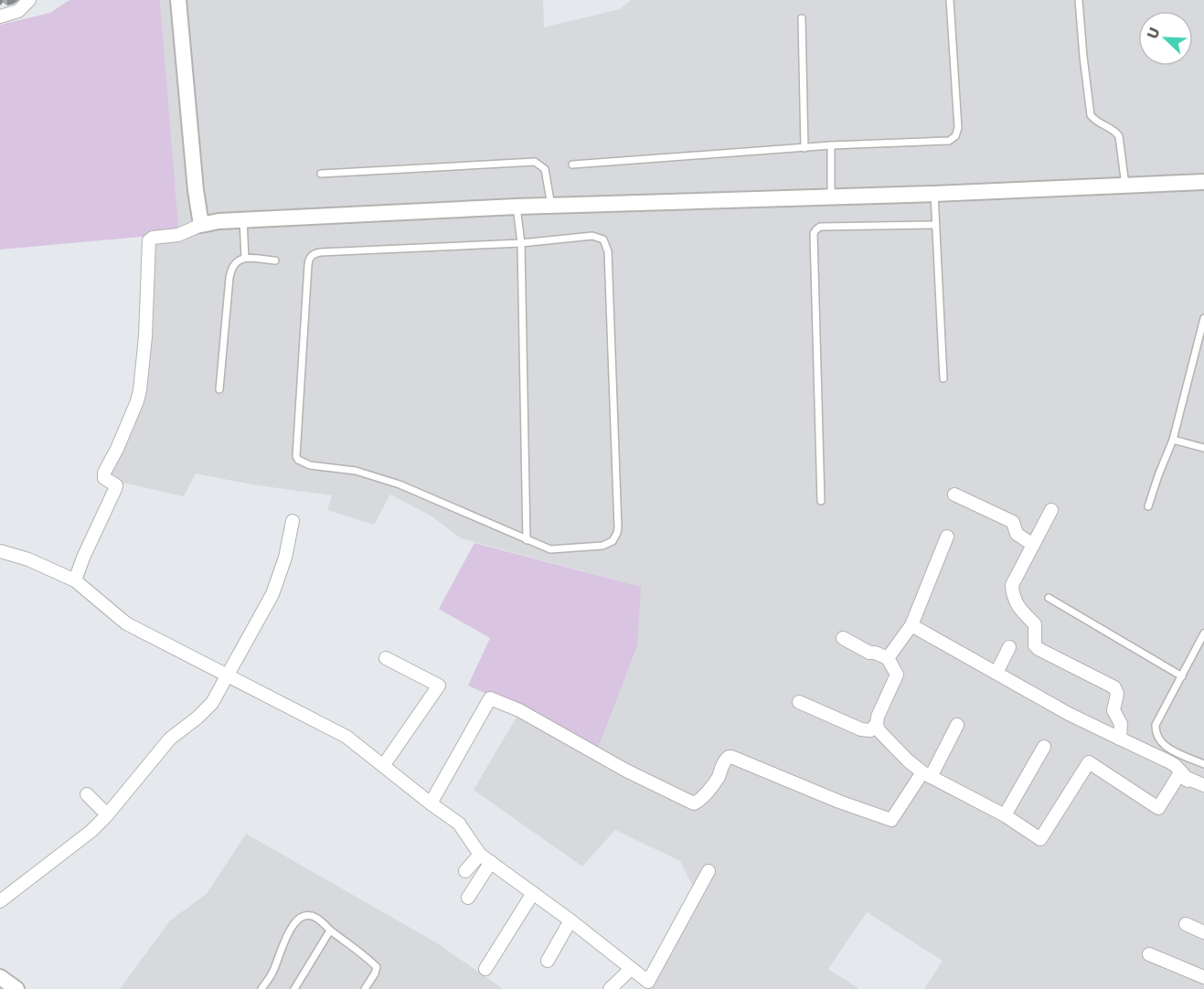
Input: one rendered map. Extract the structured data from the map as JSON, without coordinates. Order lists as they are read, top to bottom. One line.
{"north":"top left"}
